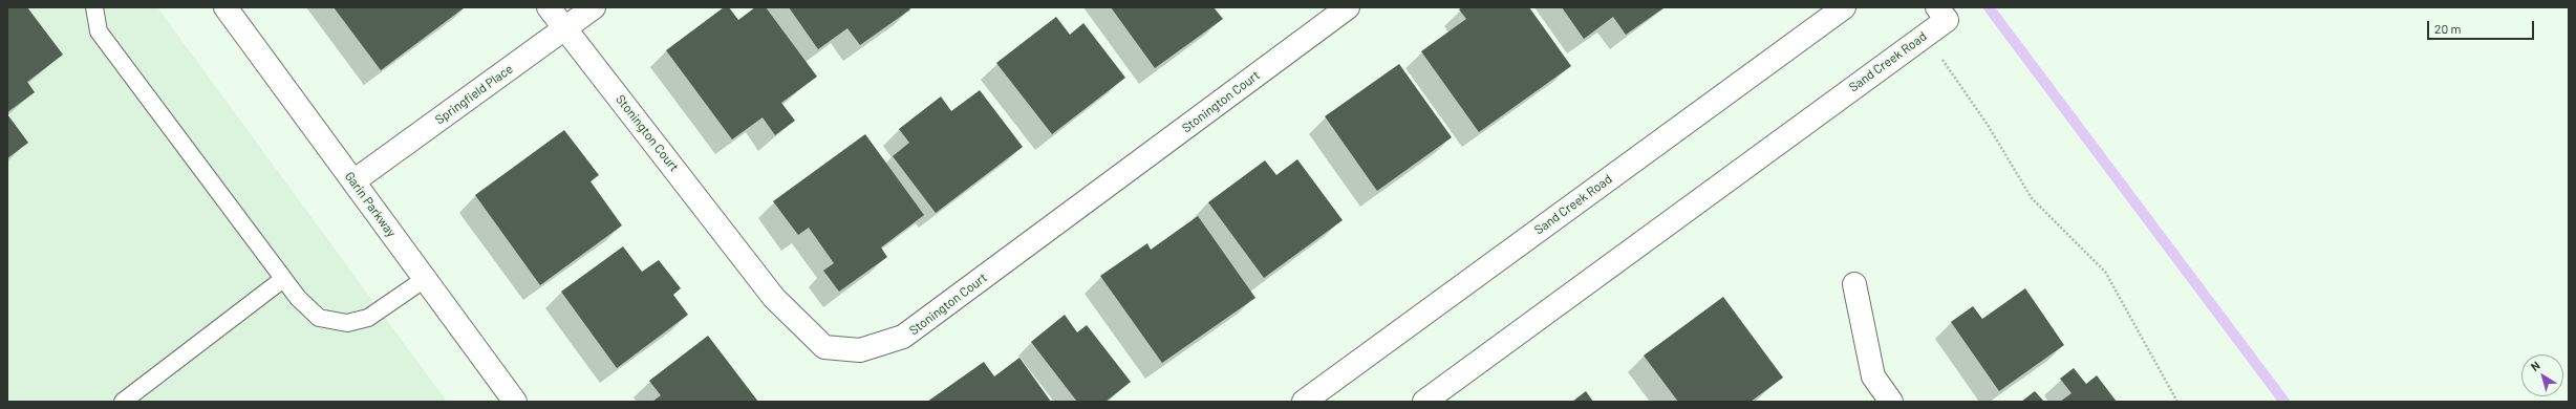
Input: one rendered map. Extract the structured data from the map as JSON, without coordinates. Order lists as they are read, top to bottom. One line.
{"streets":{"street":["Sand Creek Road","Springfield Place","Stonington Court","Garin Parkway"]},"crossings":[["Springfield Place","Stonington Court"],["Springfield Place","Garin Parkway"]],"scale_bar":"20 m","north":"top left"}
